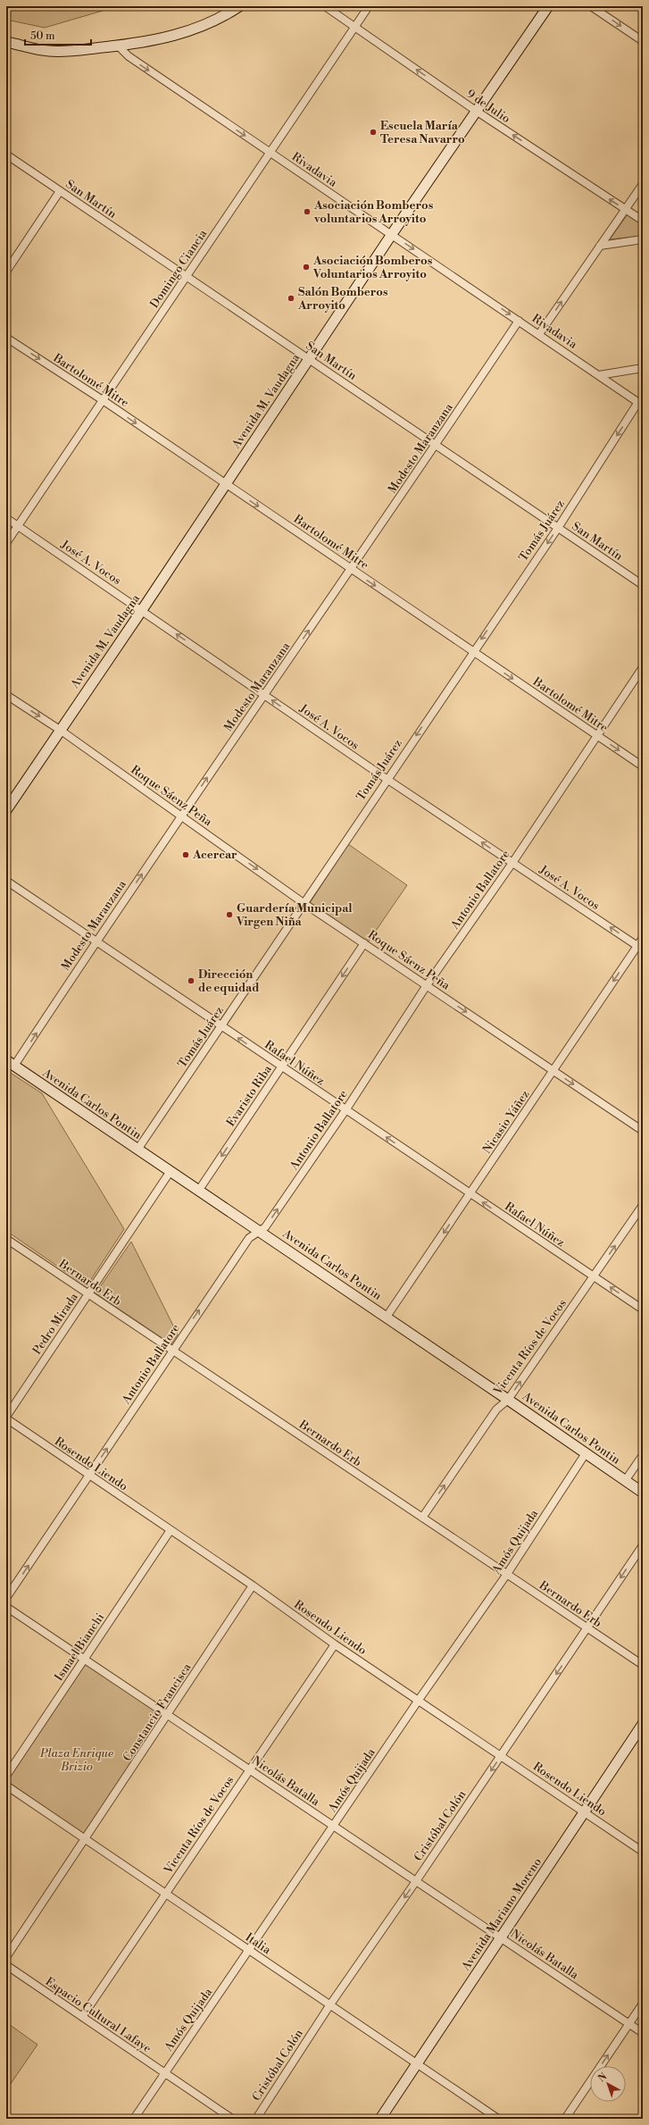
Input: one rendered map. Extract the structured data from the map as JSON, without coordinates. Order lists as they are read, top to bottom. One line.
{"streets":{"main road":["Avenida M. Vaudagna","Avenida Carlos Pontin","Avenida Mariano Moreno"],"street":["9 de Julio","Rivadavia","San Martín","Domingo Ciancia","Bartolomé Mitre","Modesto Maranzana","Tomás Juárez","José A. Vocos","Roque Sáenz Peña","Antonio Ballatore","Rafael Núñez","Evaristo Riba","Nicasio Yáñez","Bernardo Erb","Pedro Mirada","Vicenta Ríos de Vocos","Rosendo Liendo","Amós Quijada","Ismael Bianchi","Constancio Francisca","Nicolás Batalla","Cristóbal Colón","Italia","Espacio Cultural Lafaye"]},"crossings":[["9 de Julio","Domingo Ciancia"],["9 de Julio","Avenida M. Vaudagna"],["Rivadavia","Domingo Ciancia"],["Rivadavia","Avenida M. Vaudagna"],["Rivadavia","Modesto Maranzana"],["Rivadavia","Tomás Juárez"],["San Martín","Domingo Ciancia"],["San Martín","Avenida M. Vaudagna"],["San Martín","Modesto Maranzana"],["San Martín","Tomás Juárez"],["Domingo Ciancia","Bartolomé Mitre"],["Domingo Ciancia","José A. Vocos"],["Bartolomé Mitre","Avenida M. Vaudagna"],["Bartolomé Mitre","Modesto Maranzana"],["Bartolomé Mitre","Tomás Juárez"],["Bartolomé Mitre","Antonio Ballatore"],["Avenida M. Vaudagna","José A. Vocos"],["Avenida M. Vaudagna","Roque Sáenz Peña"],["Modesto Maranzana","José A. Vocos"],["Modesto Maranzana","Roque Sáenz Peña"],["Modesto Maranzana","Rafael Núñez"],["Modesto Maranzana","Avenida Carlos Pontin"],["Tomás Juárez","José A. Vocos"],["Tomás Juárez","Roque Sáenz Peña"],["Tomás Juárez","Rafael Núñez"],["Tomás Juárez","Avenida Carlos Pontin"],["José A. Vocos","Antonio Ballatore"],["José A. Vocos","Nicasio Yáñez"],["Roque Sáenz Peña","Antonio Ballatore"],["Roque Sáenz Peña","Evaristo Riba"],["Roque Sáenz Peña","Nicasio Yáñez"],["Antonio Ballatore","Rafael Núñez"],["Antonio Ballatore","Avenida Carlos Pontin"],["Antonio Ballatore","Bernardo Erb"],["Antonio Ballatore","Rosendo Liendo"],["Rafael Núñez","Evaristo Riba"],["Rafael Núñez","Nicasio Yáñez"],["Rafael Núñez","Vicenta Ríos de Vocos"],["Evaristo Riba","Avenida Carlos Pontin"],["Avenida Carlos Pontin","Nicasio Yáñez"],["Avenida Carlos Pontin","Pedro Mirada"],["Avenida Carlos Pontin","Vicenta Ríos de Vocos"],["Avenida Carlos Pontin","Amós Quijada"],["Bernardo Erb","Pedro Mirada"],["Bernardo Erb","Vicenta Ríos de Vocos"],["Bernardo Erb","Amós Quijada"],["Bernardo Erb","Cristóbal Colón"],["Pedro Mirada","Rosendo Liendo"],["Vicenta Ríos de Vocos","Rosendo Liendo"],["Vicenta Ríos de Vocos","Nicolás Batalla"],["Vicenta Ríos de Vocos","Italia"],["Vicenta Ríos de Vocos","Espacio Cultural Lafaye"],["Rosendo Liendo","Amós Quijada"],["Rosendo Liendo","Ismael Bianchi"],["Rosendo Liendo","Constancio Francisca"],["Rosendo Liendo","Cristóbal Colón"],["Rosendo Liendo","Avenida Mariano Moreno"],["Amós Quijada","Nicolás Batalla"],["Amós Quijada","Italia"],["Amós Quijada","Espacio Cultural Lafaye"],["Ismael Bianchi","Nicolás Batalla"],["Constancio Francisca","Nicolás Batalla"],["Constancio Francisca","Italia"],["Nicolás Batalla","Cristóbal Colón"],["Nicolás Batalla","Avenida Mariano Moreno"],["Cristóbal Colón","Italia"],["Avenida Mariano Moreno","Italia"]],"one_way":["9 de Julio","Rivadavia","Bartolomé Mitre","Modesto Maranzana","Tomás Juárez","José A. Vocos","Roque Sáenz Peña","Antonio Ballatore","Rafael Núñez","Evaristo Riba","Nicasio Yáñez","Vicenta Ríos de Vocos","Cristóbal Colón"],"parks":["Plaza Enrique Brizio"],"places":["Escuela María Teresa Navarro","Asociación Bomberos voluntarios Arroyito","Asociación Bomberos Voluntarios Arroyito","Salón Bomberos Arroyito","Acercar","Guardería Municipal Virgen Niña","Dirección de equidad"],"scale_bar":"50 m","north":"top left"}
